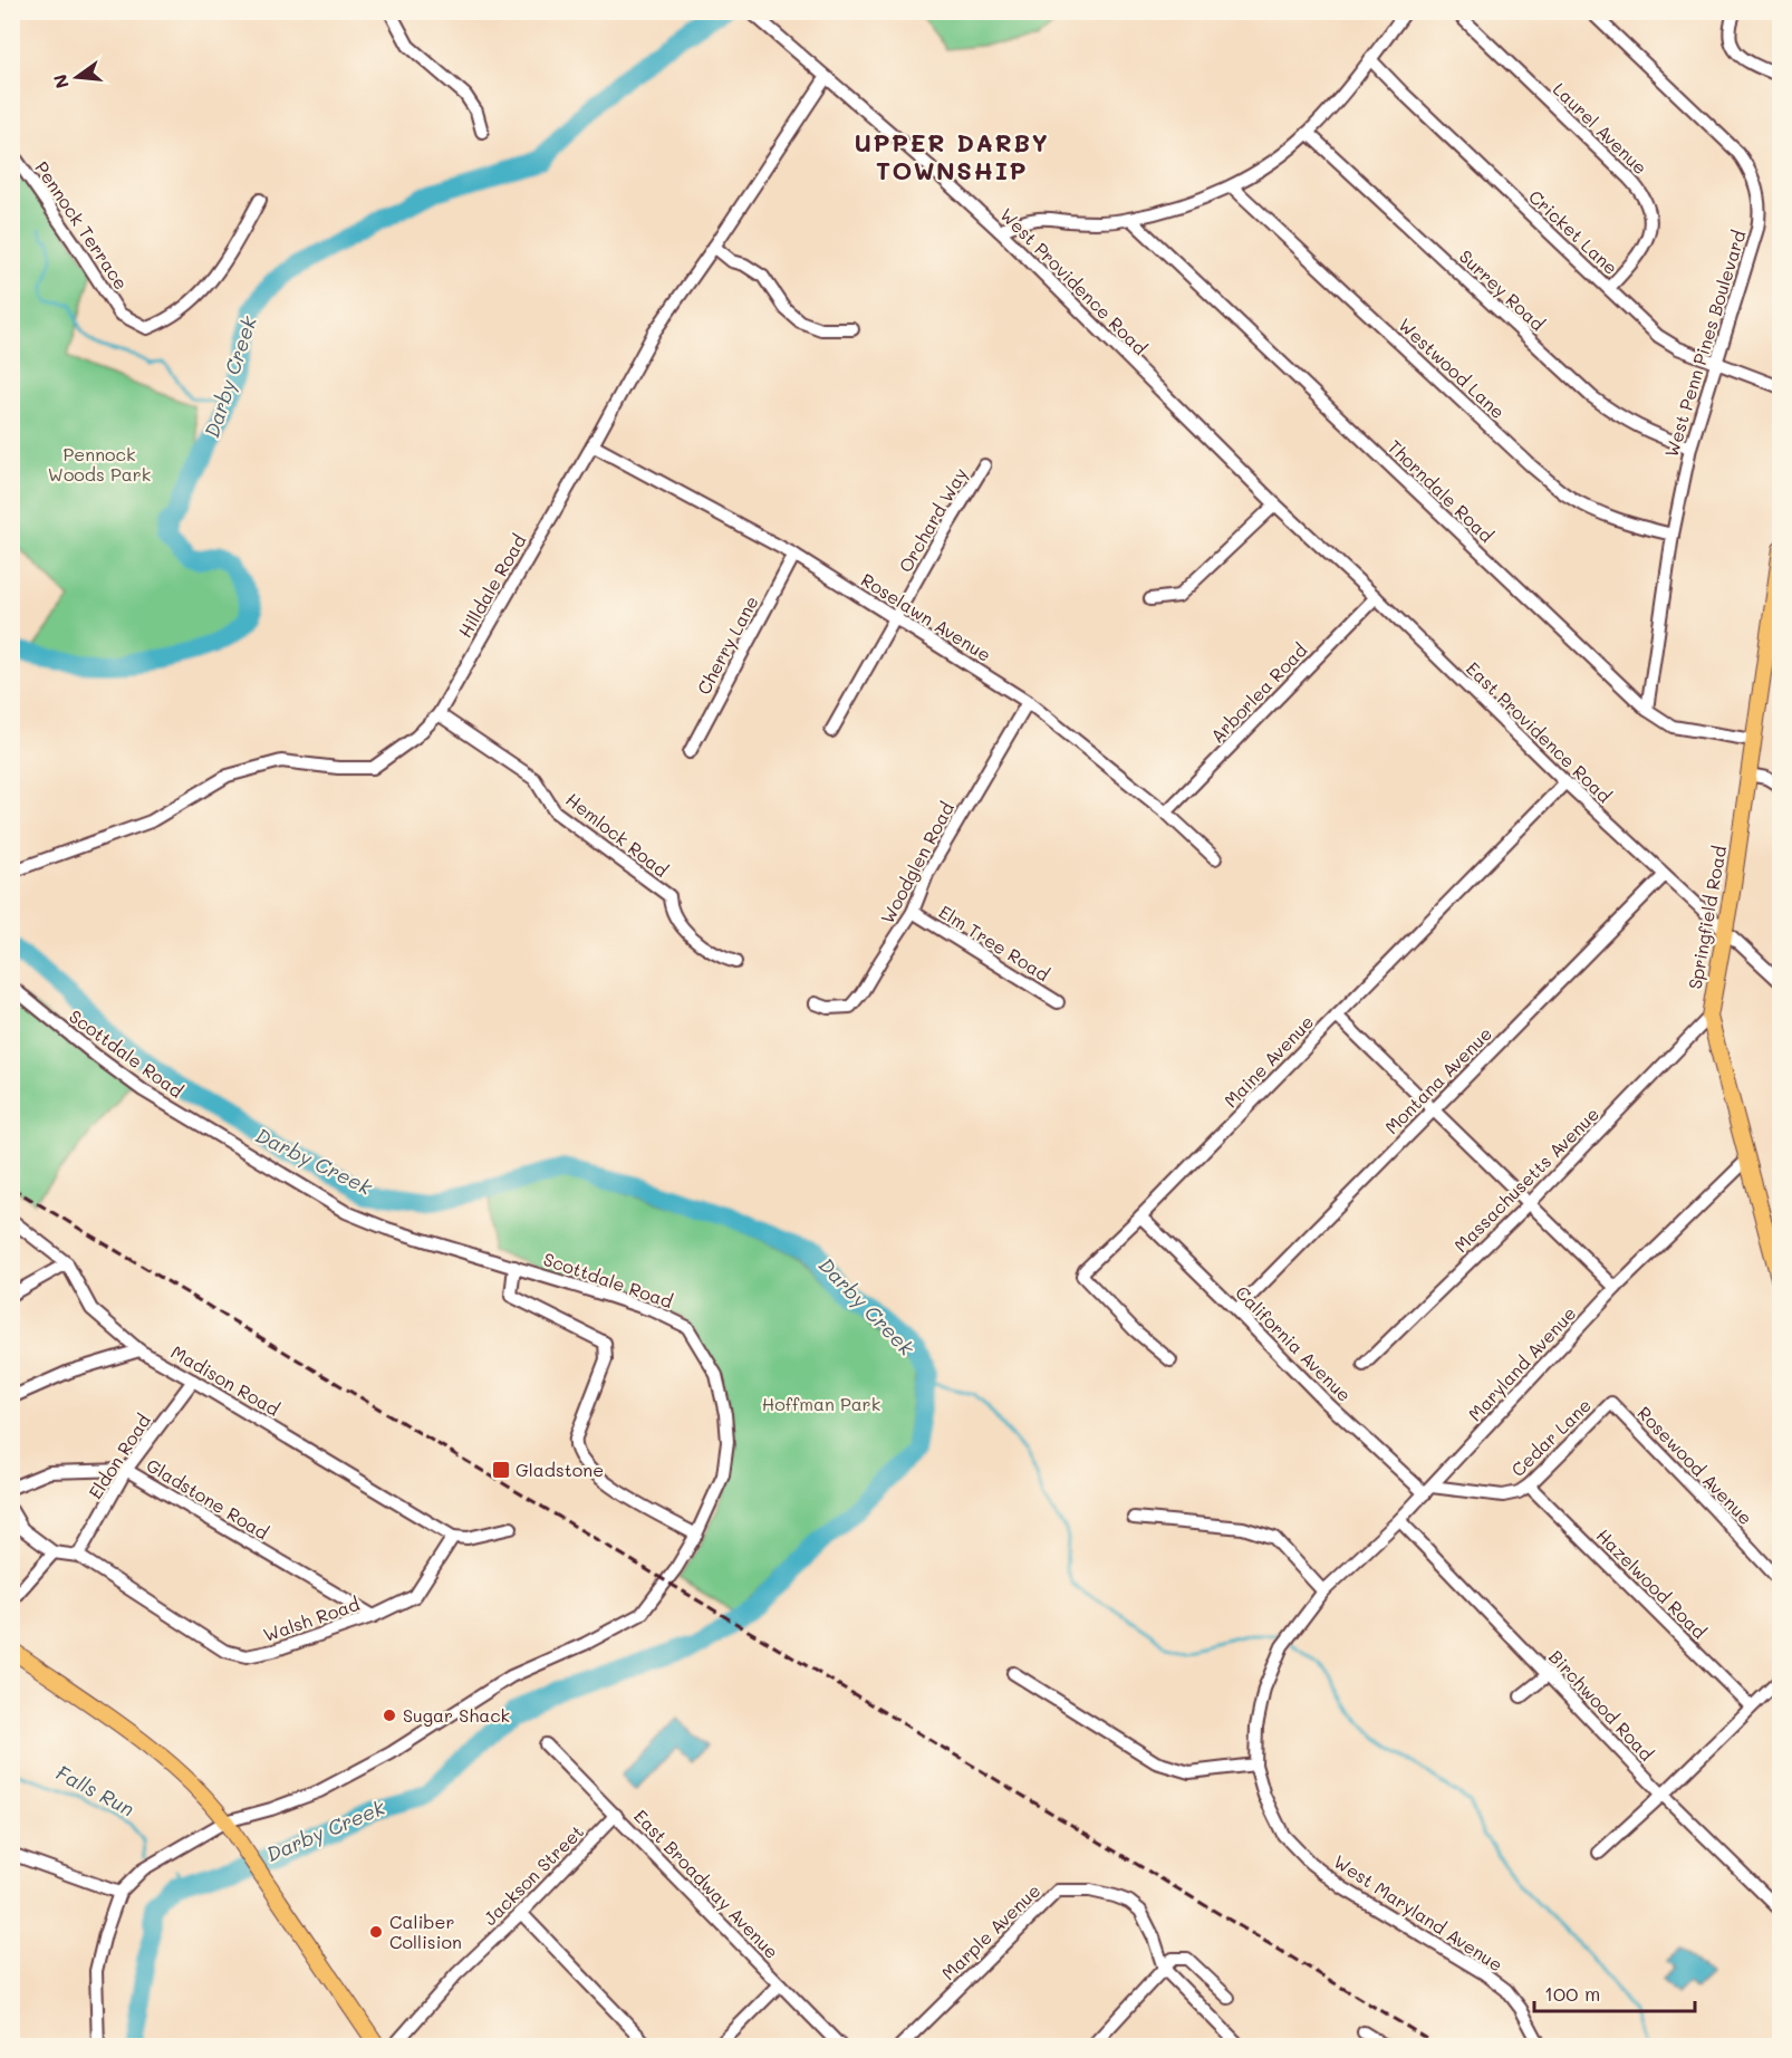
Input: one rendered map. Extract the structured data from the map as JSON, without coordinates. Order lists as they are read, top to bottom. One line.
{"streets":{"main road":["Springfield Road"],"street":["Laurel Avenue","Pennock Terrace","Cricket Lane","West Providence Road","Surrey Road","West Penn Pines Boulevard","Westwood Lane","Thorndale Road","Orchard Way","Hilldale Road","Roselawn Avenue","Cherry Lane","Arborlea Road","East Providence Road","Hemlock Road","Woodglen Road","Elm Tree Road","Scottdale Road","Maine Avenue","Montana Avenue","Massachusetts Avenue","California Avenue","Maryland Avenue","Madison Road","Cedar Lane","Eldon Road","Rosewood Avenue","Gladstone Road","Hazelwood Road","Walsh Road","Birchwood Road","Jackson Street","East Broadway Avenue","West Maryland Avenue","Marple Avenue"]},"crossings":[["Laurel Avenue","Cricket Lane"],["Cricket Lane","West Penn Pines Boulevard"],["West Providence Road","Hilldale Road"],["West Providence Road","East Providence Road"],["Surrey Road","West Penn Pines Boulevard"],["West Penn Pines Boulevard","Westwood Lane"],["West Penn Pines Boulevard","Thorndale Road"],["Thorndale Road","Springfield Road"],["Orchard Way","Roselawn Avenue"],["Hilldale Road","Roselawn Avenue"],["Hilldale Road","Hemlock Road"],["Roselawn Avenue","Cherry Lane"],["Roselawn Avenue","Arborlea Road"],["Roselawn Avenue","Woodglen Road"],["Arborlea Road","East Providence Road"],["East Providence Road","Springfield Road"],["East Providence Road","Maine Avenue"],["East Providence Road","Montana Avenue"],["Woodglen Road","Elm Tree Road"],["Springfield Road","Massachusetts Avenue"],["Springfield Road","Maryland Avenue"],["Maine Avenue","California Avenue"],["Montana Avenue","California Avenue"],["California Avenue","Maryland Avenue"],["California Avenue","Cedar Lane"],["Maryland Avenue","Cedar Lane"],["Maryland Avenue","Birchwood Road"],["Maryland Avenue","West Maryland Avenue"],["Madison Road","Eldon Road"],["Madison Road","Walsh Road"],["Cedar Lane","Rosewood Avenue"],["Cedar Lane","Hazelwood Road"],["Eldon Road","Gladstone Road"],["Eldon Road","Walsh Road"],["Gladstone Road","Walsh Road"],["Jackson Street","East Broadway Avenue"]],"districts":["UPPER DARBY TOWNSHIP"],"water":["Darby Creek","Falls Run"],"parks":["Pennock Woods Park","Hoffman Park"],"places":{"transit":["Gladstone"],"other":["Sugar Shack","Caliber Collision"]},"scale_bar":"100 m","north":"left"}
